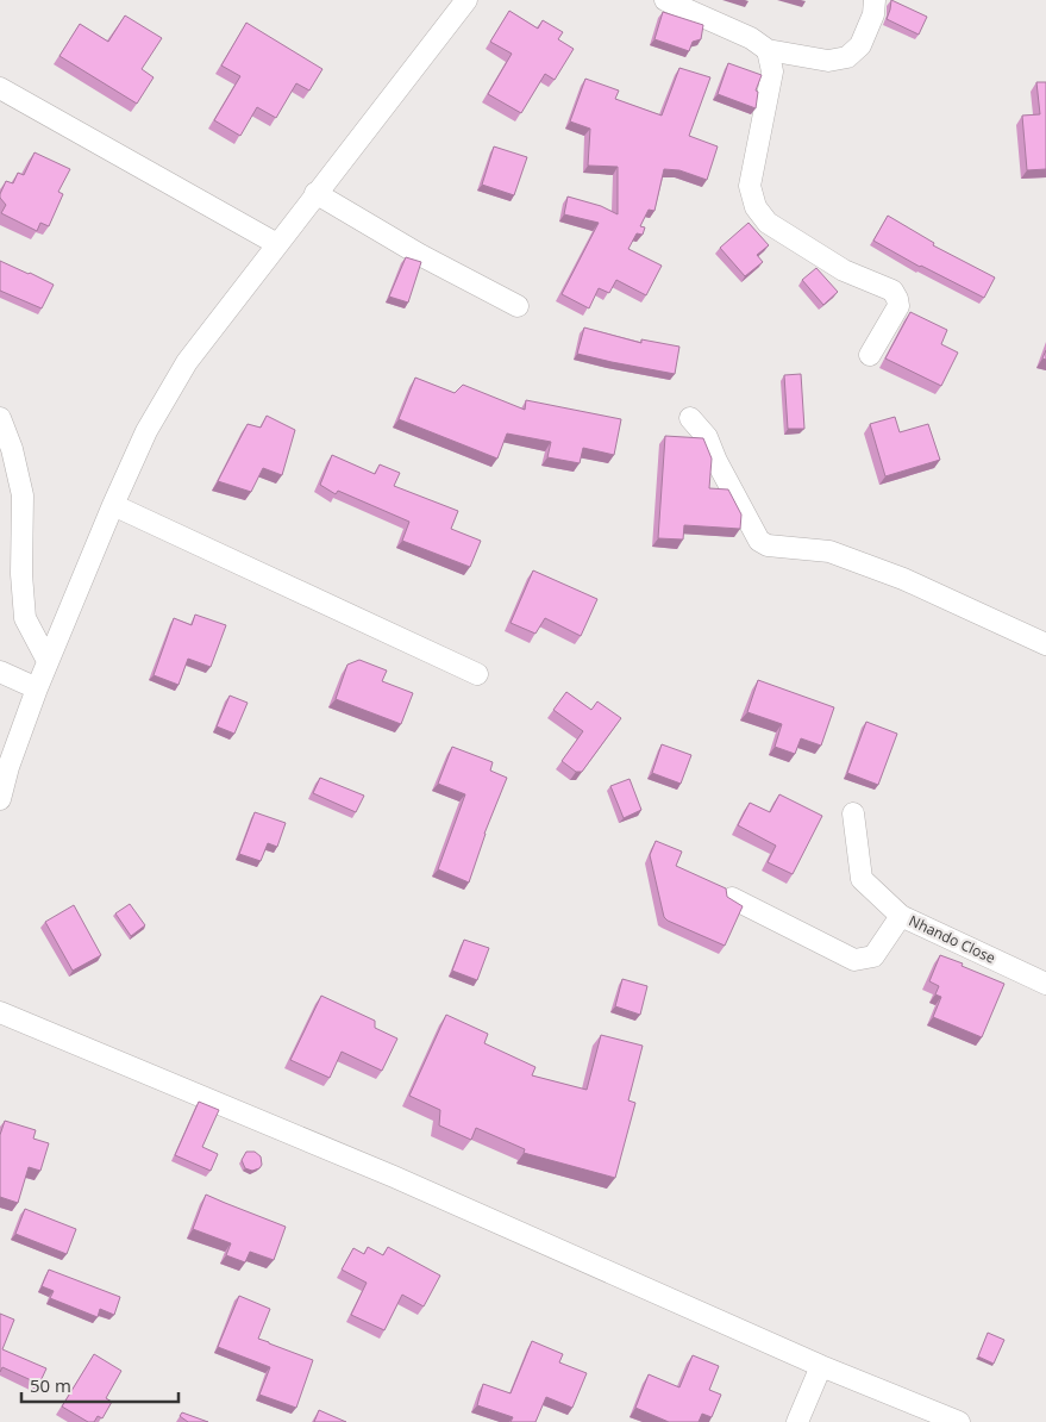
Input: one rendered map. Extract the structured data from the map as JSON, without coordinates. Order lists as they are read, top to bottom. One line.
{"streets":{"street":["Nhando Close"]},"scale_bar":"50 m"}
